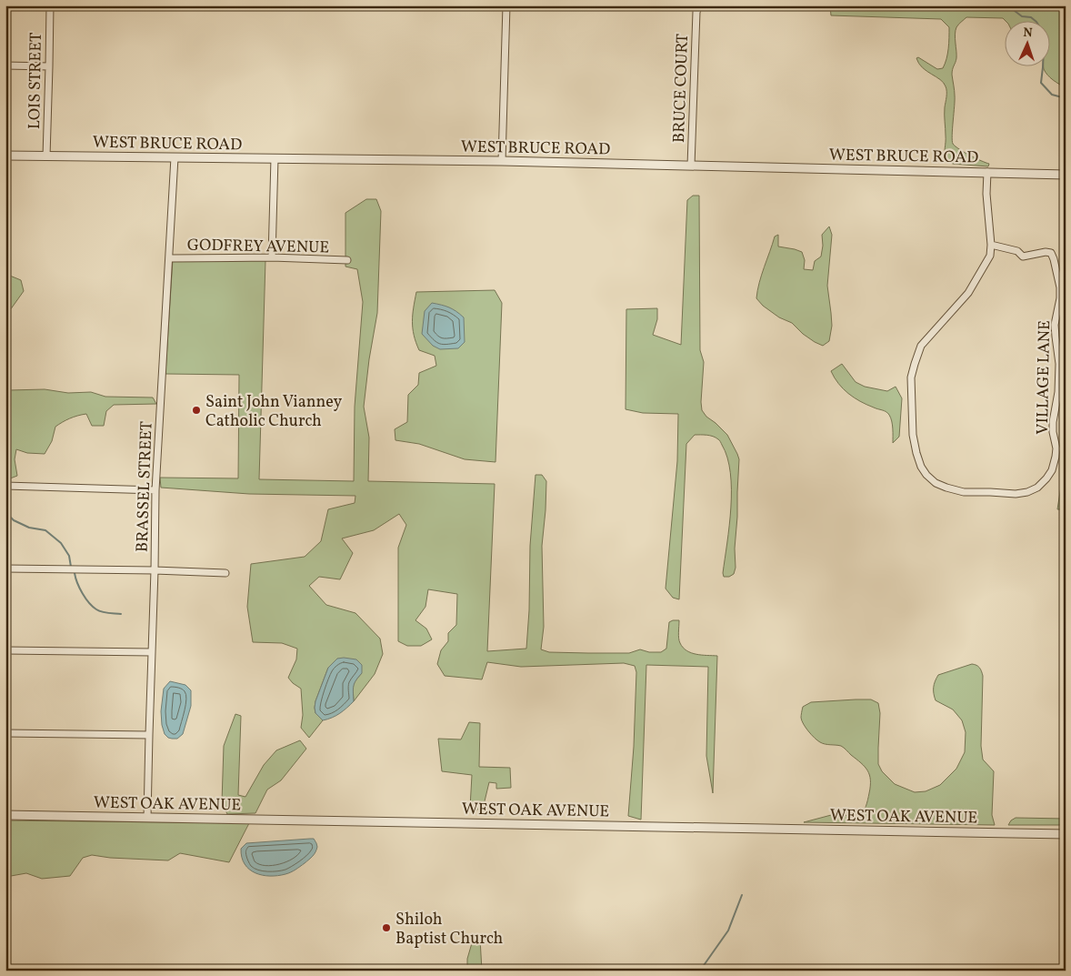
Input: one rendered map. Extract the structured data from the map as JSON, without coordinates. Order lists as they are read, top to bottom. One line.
{"streets":{"street":["LOIS STREET","BRUCE COURT","WEST BRUCE ROAD","GODFREY AVENUE","VILLAGE LANE","BRASSEL STREET","WEST OAK AVENUE"]},"crossings":[["LOIS STREET","WEST BRUCE ROAD"],["BRUCE COURT","WEST BRUCE ROAD"],["WEST BRUCE ROAD","VILLAGE LANE"],["WEST BRUCE ROAD","BRASSEL STREET"],["GODFREY AVENUE","BRASSEL STREET"],["BRASSEL STREET","WEST OAK AVENUE"]],"places":["Saint John Vianney Catholic Church","Shiloh Baptist Church"],"north":"top"}
